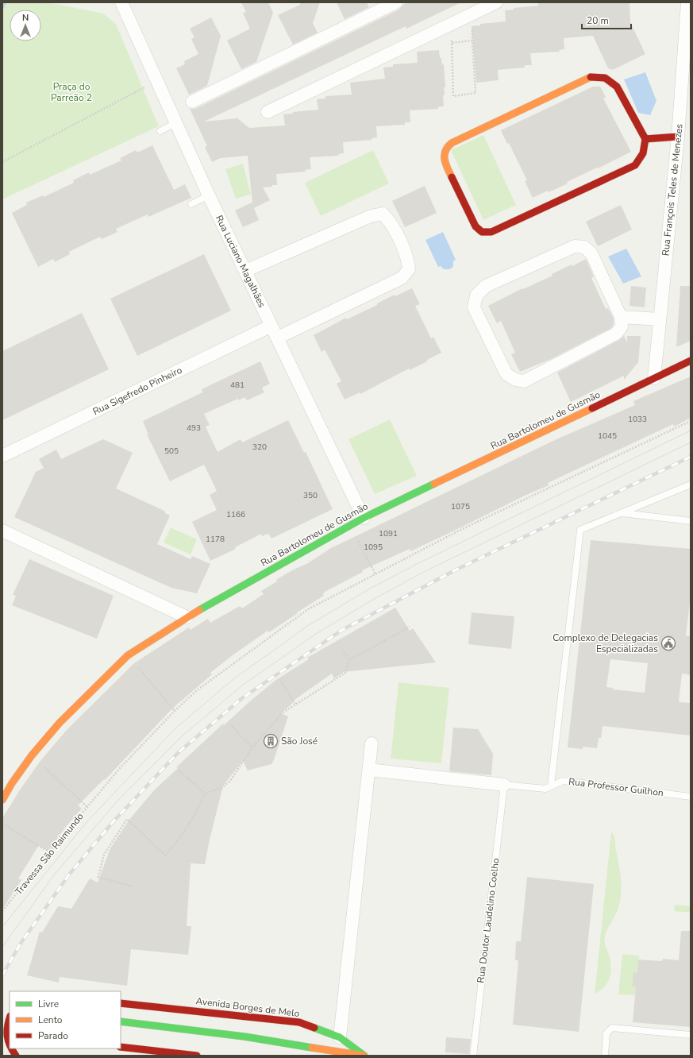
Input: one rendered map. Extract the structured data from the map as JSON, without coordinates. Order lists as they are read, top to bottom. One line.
{"streets":{"street":["Rua François Teles de Menezes","Rua Luciano Magalhães","Rua Sigefredo Pinheiro","Rua Bartolomeu de Gusmão","Avenida Borges de Melo"],"lane":["Rua Professor Guilhon","Rua Doutor Laudelino Coelho"],"path":["Travessa São Raimundo"]},"crossings":[["Rua François Teles de Menezes","Rua Bartolomeu de Gusmão"],["Rua Luciano Magalhães","Rua Sigefredo Pinheiro"],["Rua Luciano Magalhães","Rua Bartolomeu de Gusmão"],["Rua Professor Guilhon","Rua Doutor Laudelino Coelho"]],"parks":["Praça do Parreão 2"],"places":{"public building":["Complexo de Delegacias Especializadas"],"building":["São José"]},"house_numbers":["481","1033","493","1045","320","505","350","1075","1166","1091","1178","1095"],"legend":["Livre","Lento","Parado"],"scale_bar":"20 m","north":"top"}
